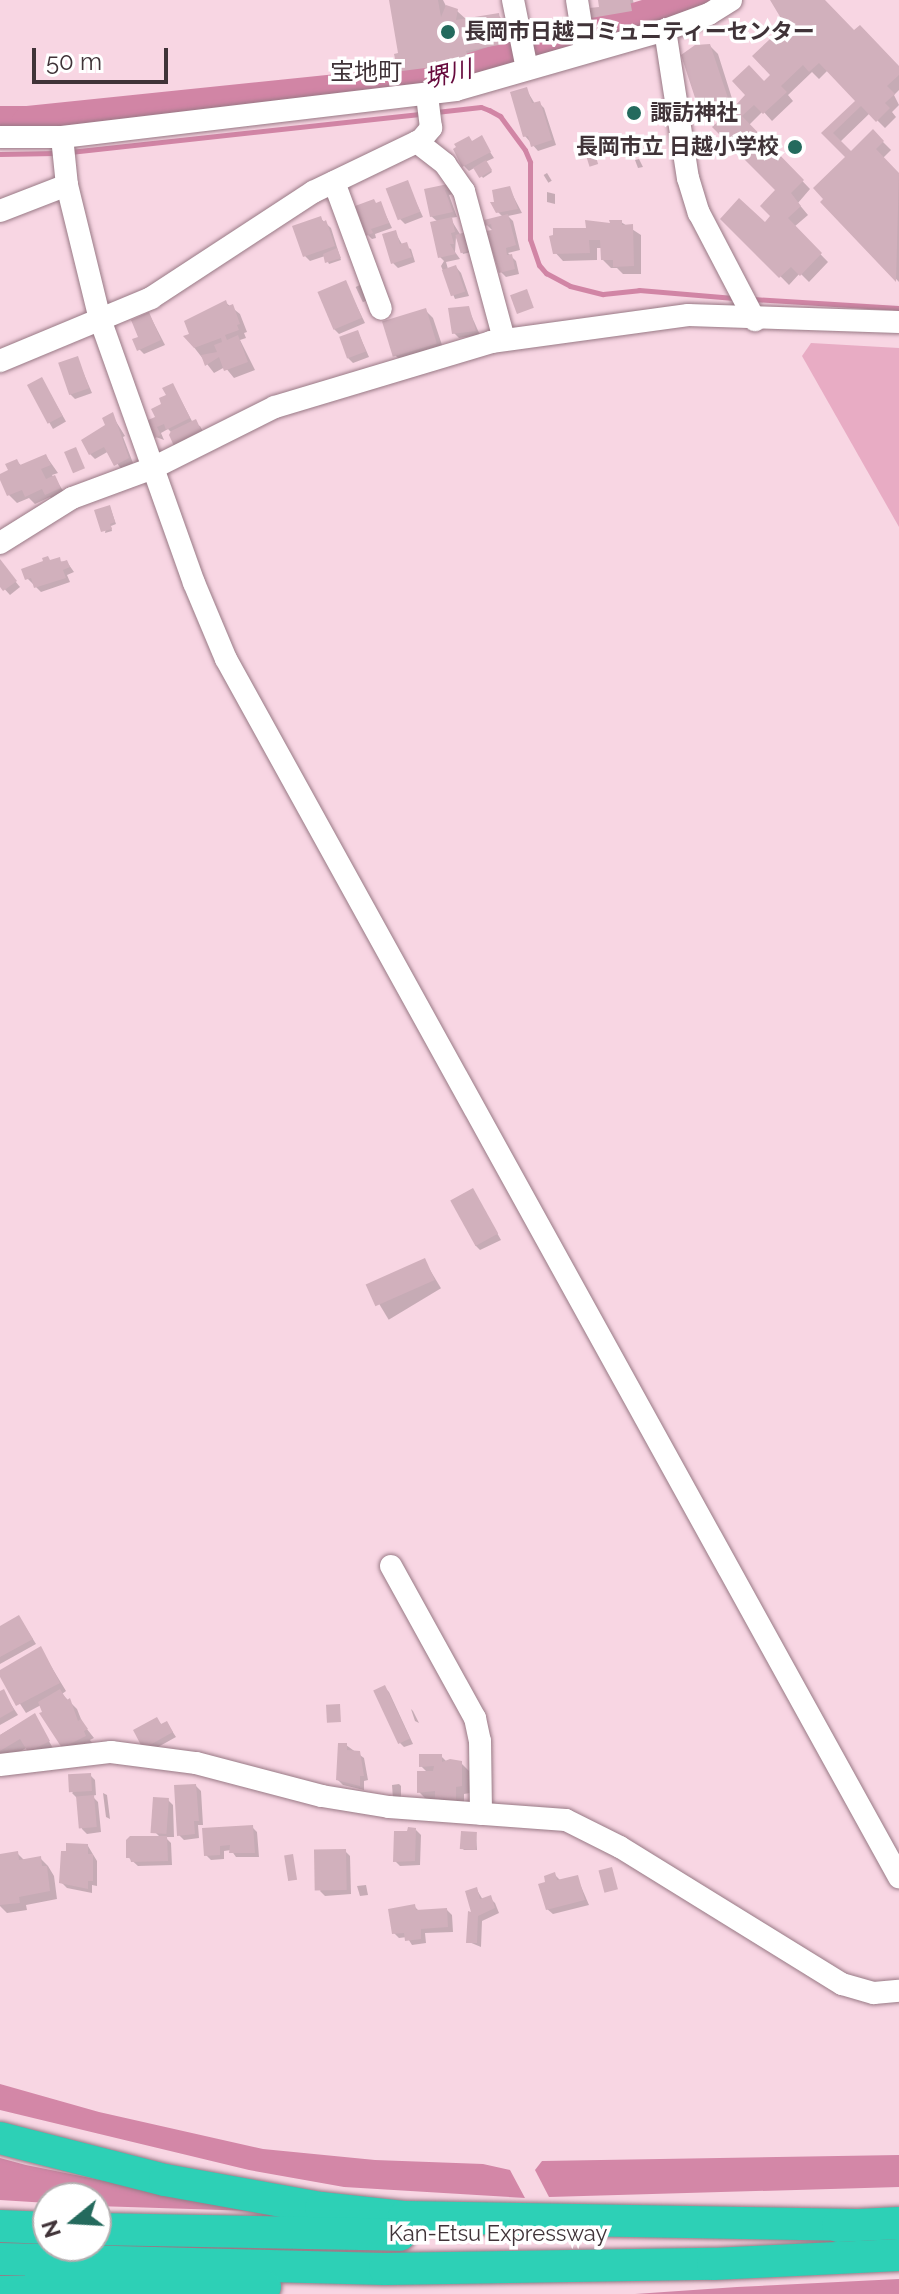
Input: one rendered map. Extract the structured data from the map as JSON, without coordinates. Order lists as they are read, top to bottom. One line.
{"streets":{"highway":["Kan-Etsu Expressway"]},"districts":["宝地町"],"water":["堺川"],"places":["長岡市日越コミュニティーセンター","諏訪神社","長岡市立 日越小学校"],"scale_bar":"50 m","north":"left"}
